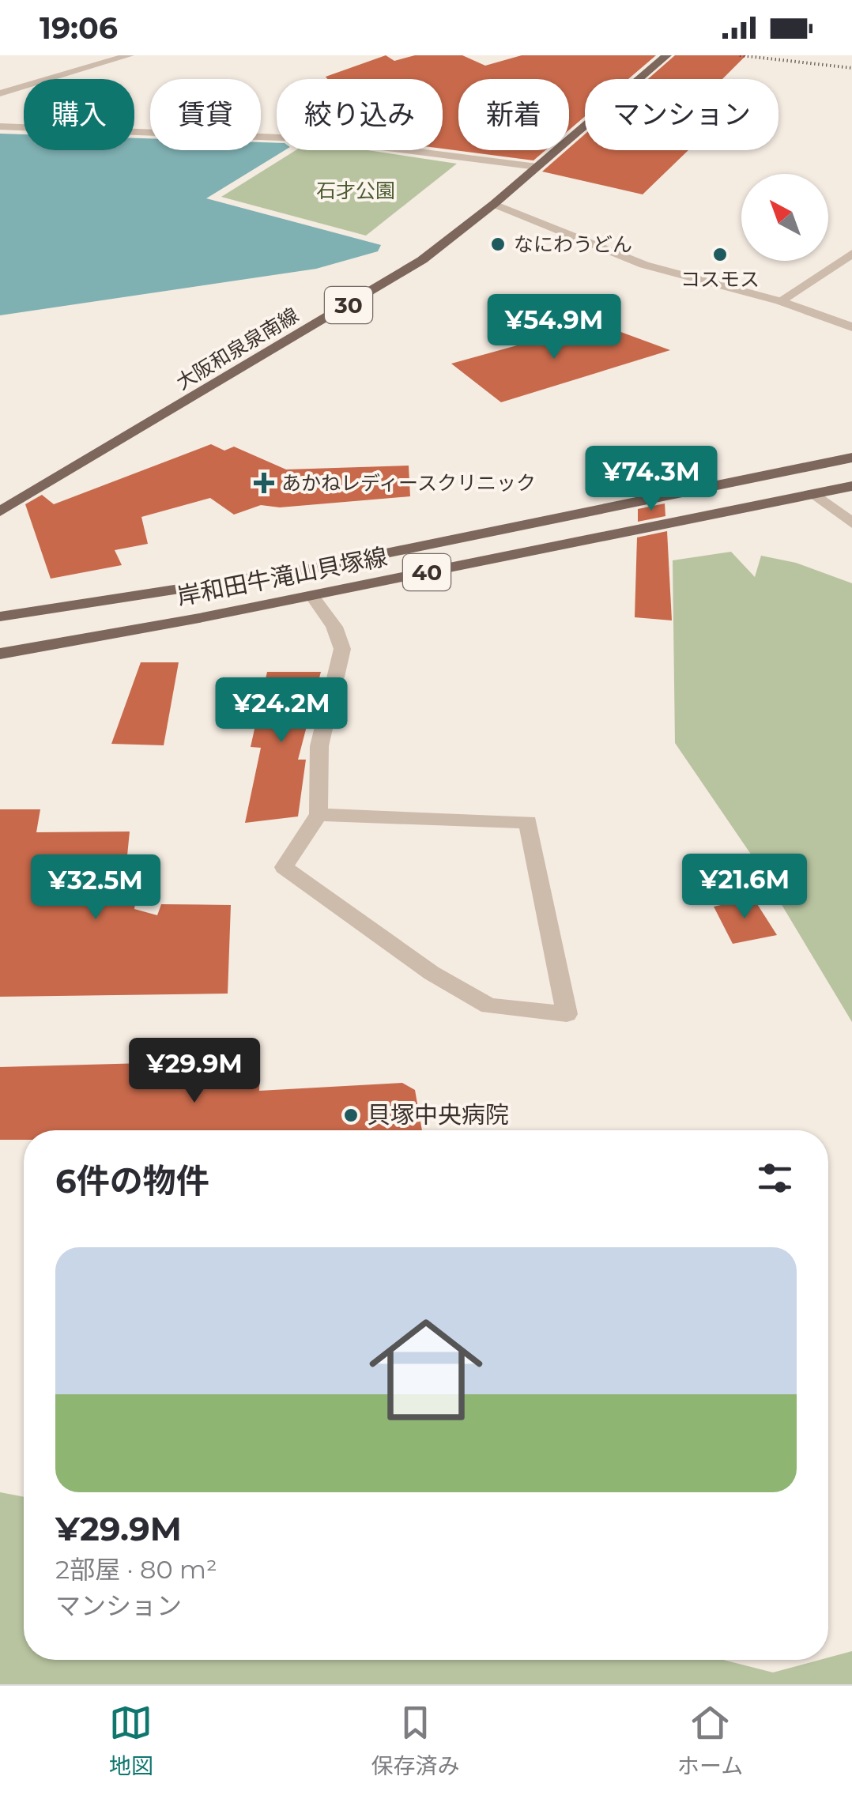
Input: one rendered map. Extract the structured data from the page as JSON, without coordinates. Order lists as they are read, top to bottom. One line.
{"streets":{"main road":["30","大阪和泉泉南線","40","岸和田牛滝山貝塚線"]},"parks":["石才公園"],"places":{"other":["なにわうどん","コスモス","貝塚中央病院"],"health":["あかねレディースクリニック"]},"north":"top left","page":{"status":"19:06","chip":["購入","賃貸","絞り込み","新着","マンション"],"price":["¥54.9M","¥74.3M","¥24.2M","¥21.6M","¥32.5M","¥29.9M"],"heading":"6件の物件","list":[{"name":"¥29.9M","note":"2部屋 · 80 m² · マンション"}],"tabs":["地図","保存済み","ホーム"]}}
